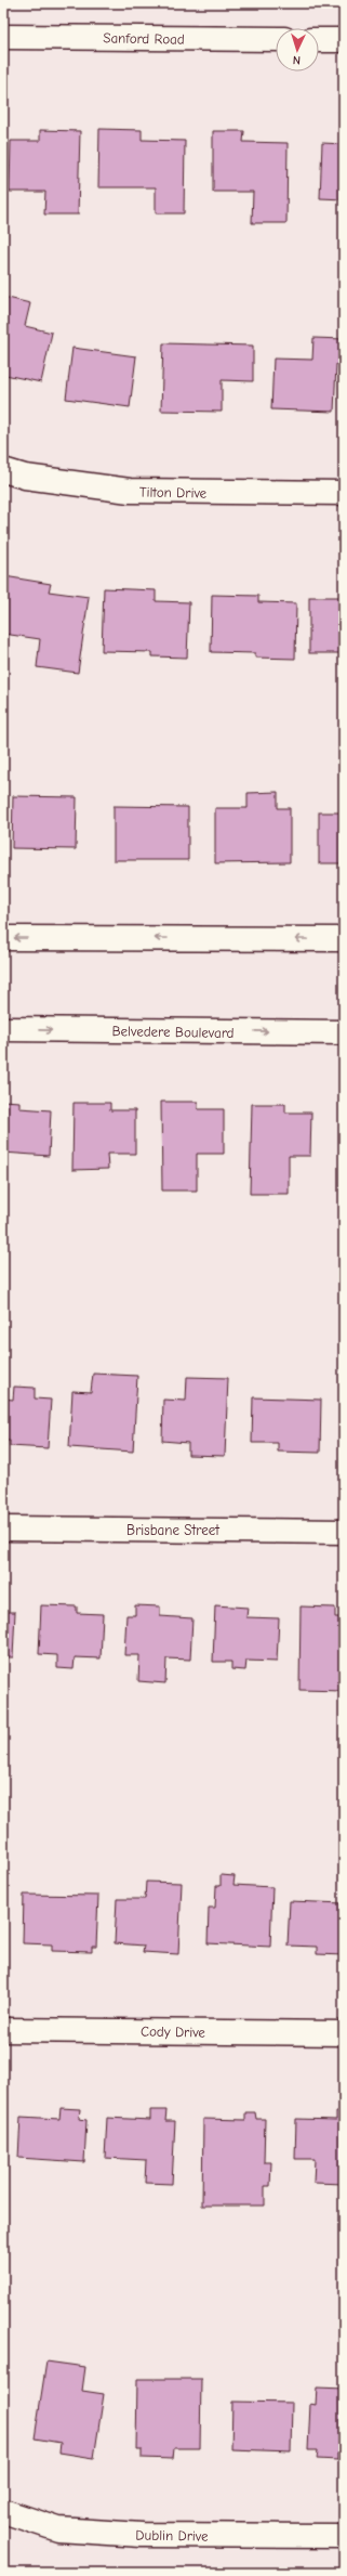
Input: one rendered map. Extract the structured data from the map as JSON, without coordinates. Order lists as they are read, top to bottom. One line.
{"streets":{"street":["Sanford Road","Tilton Drive","Belvedere Boulevard","Brisbane Street","Cody Drive","Dublin Drive"]},"north":"bottom"}
